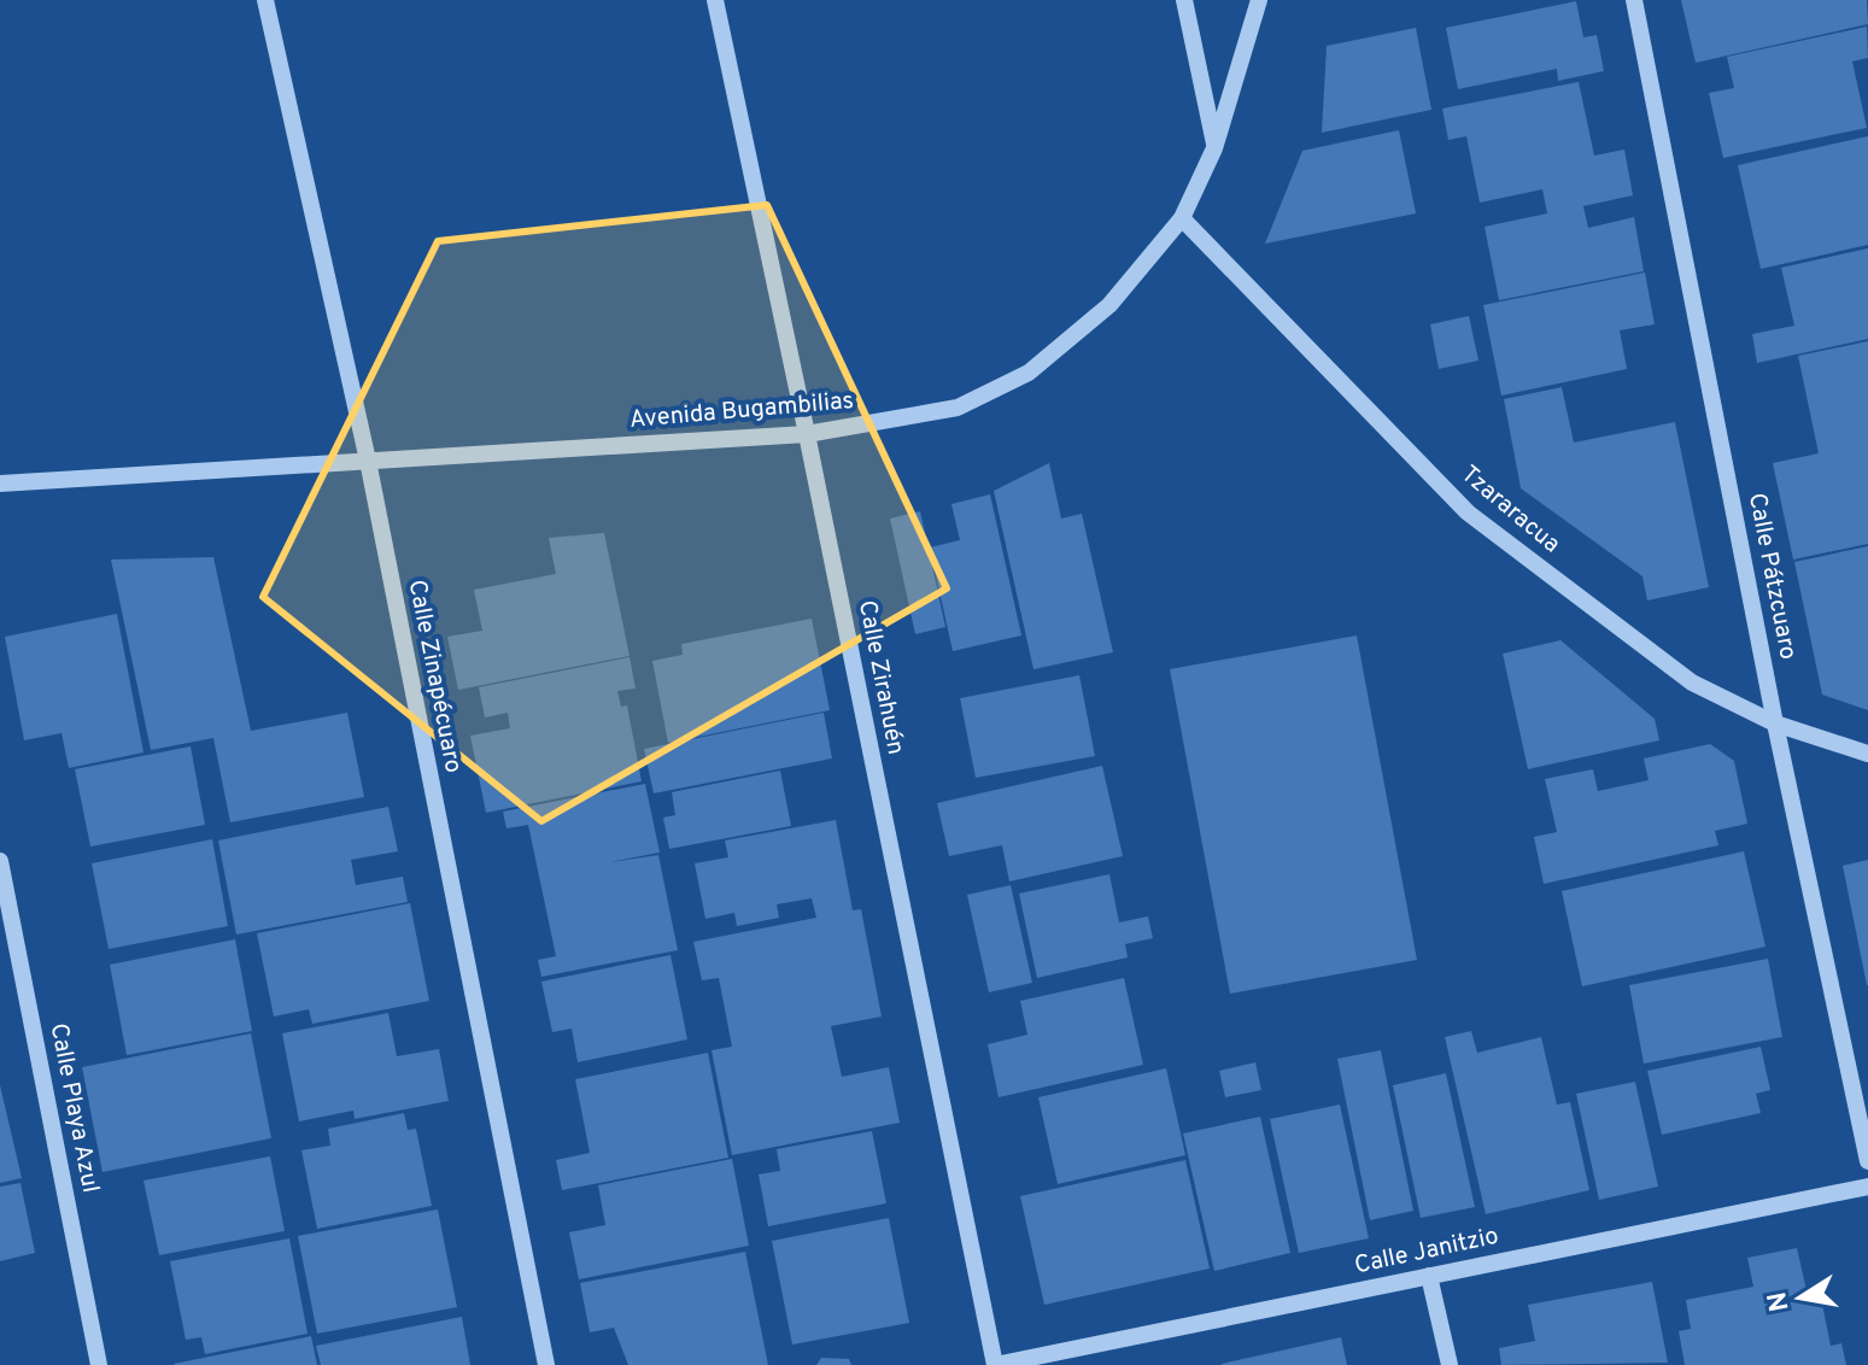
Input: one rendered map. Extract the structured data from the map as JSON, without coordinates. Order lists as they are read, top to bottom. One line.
{"streets":{"street":["Avenida Bugambilias","Tzararacua","Calle Pátzcuaro","Calle Zinapécuaro","Calle Zirahuén","Calle Playa Azul","Calle Janitzio"]},"crossings":[["Avenida Bugambilias","Tzararacua"],["Avenida Bugambilias","Calle Zinapécuaro"],["Avenida Bugambilias","Calle Zirahuén"],["Tzararacua","Calle Pátzcuaro"],["Calle Zirahuén","Calle Janitzio"]],"north":"left"}
